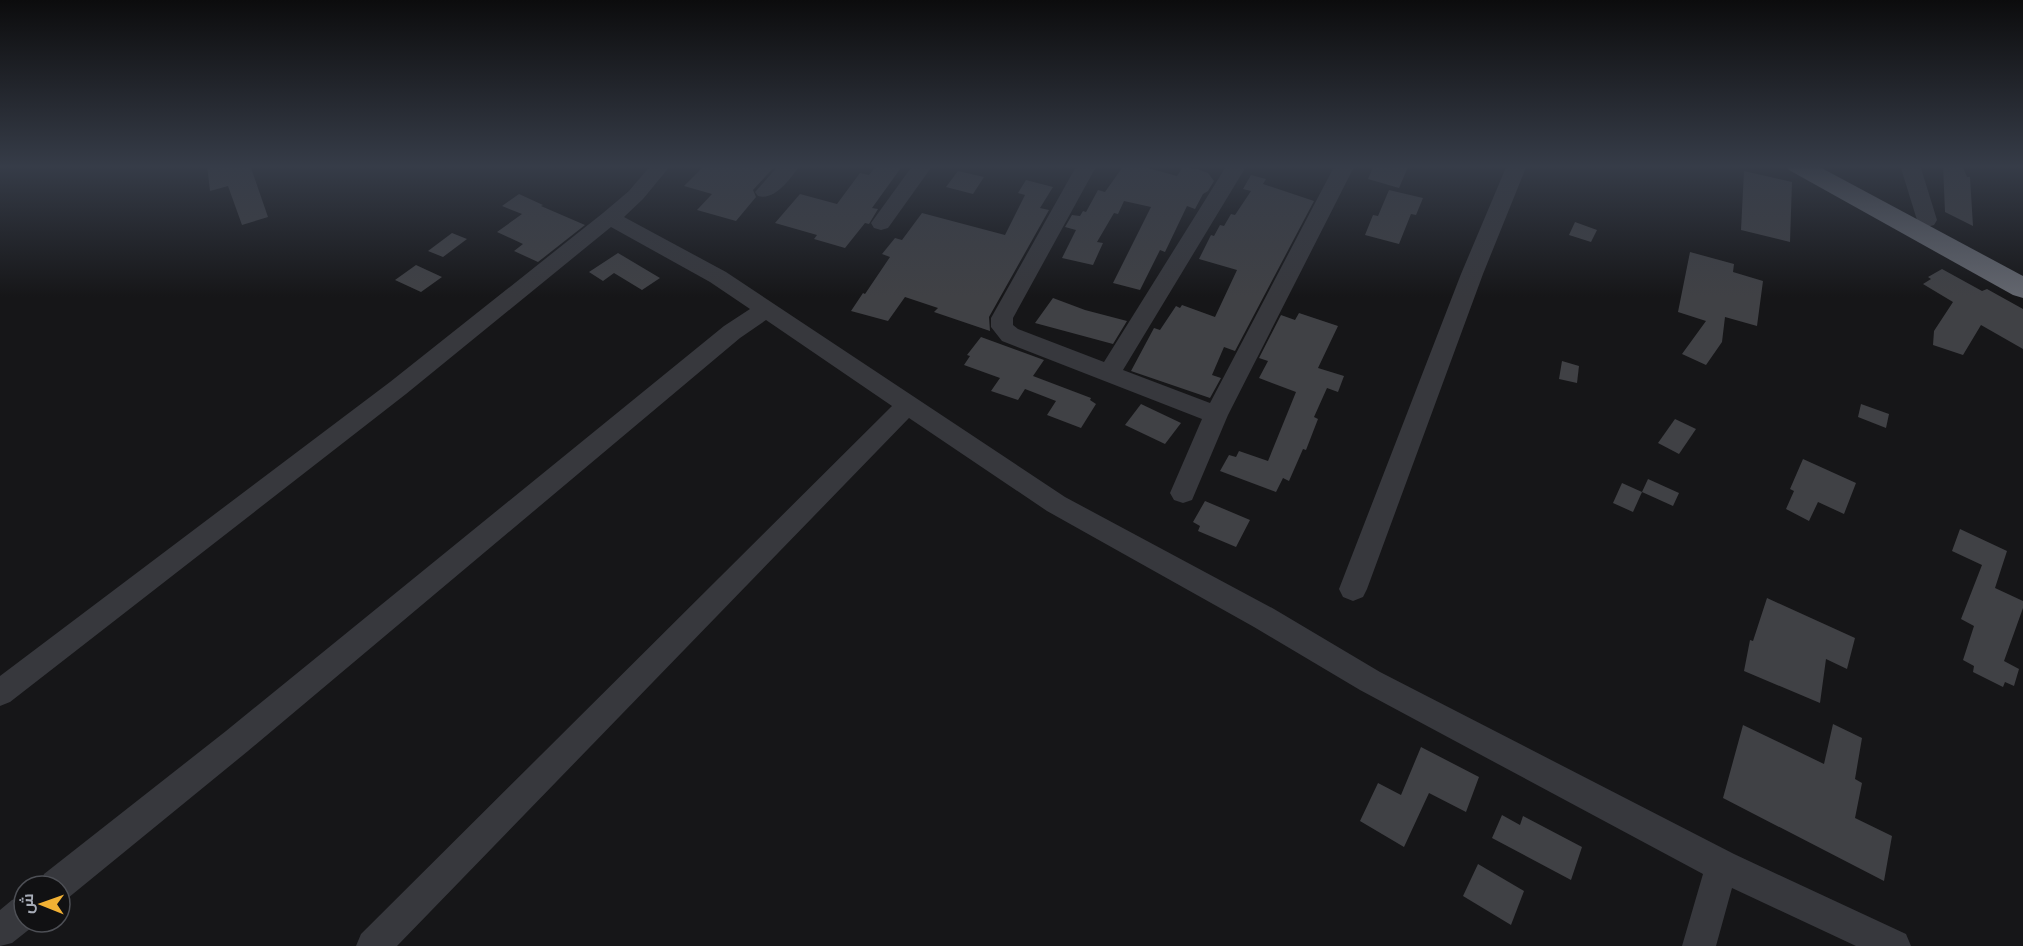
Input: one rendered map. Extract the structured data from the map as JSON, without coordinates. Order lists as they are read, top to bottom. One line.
{"north":"left"}
